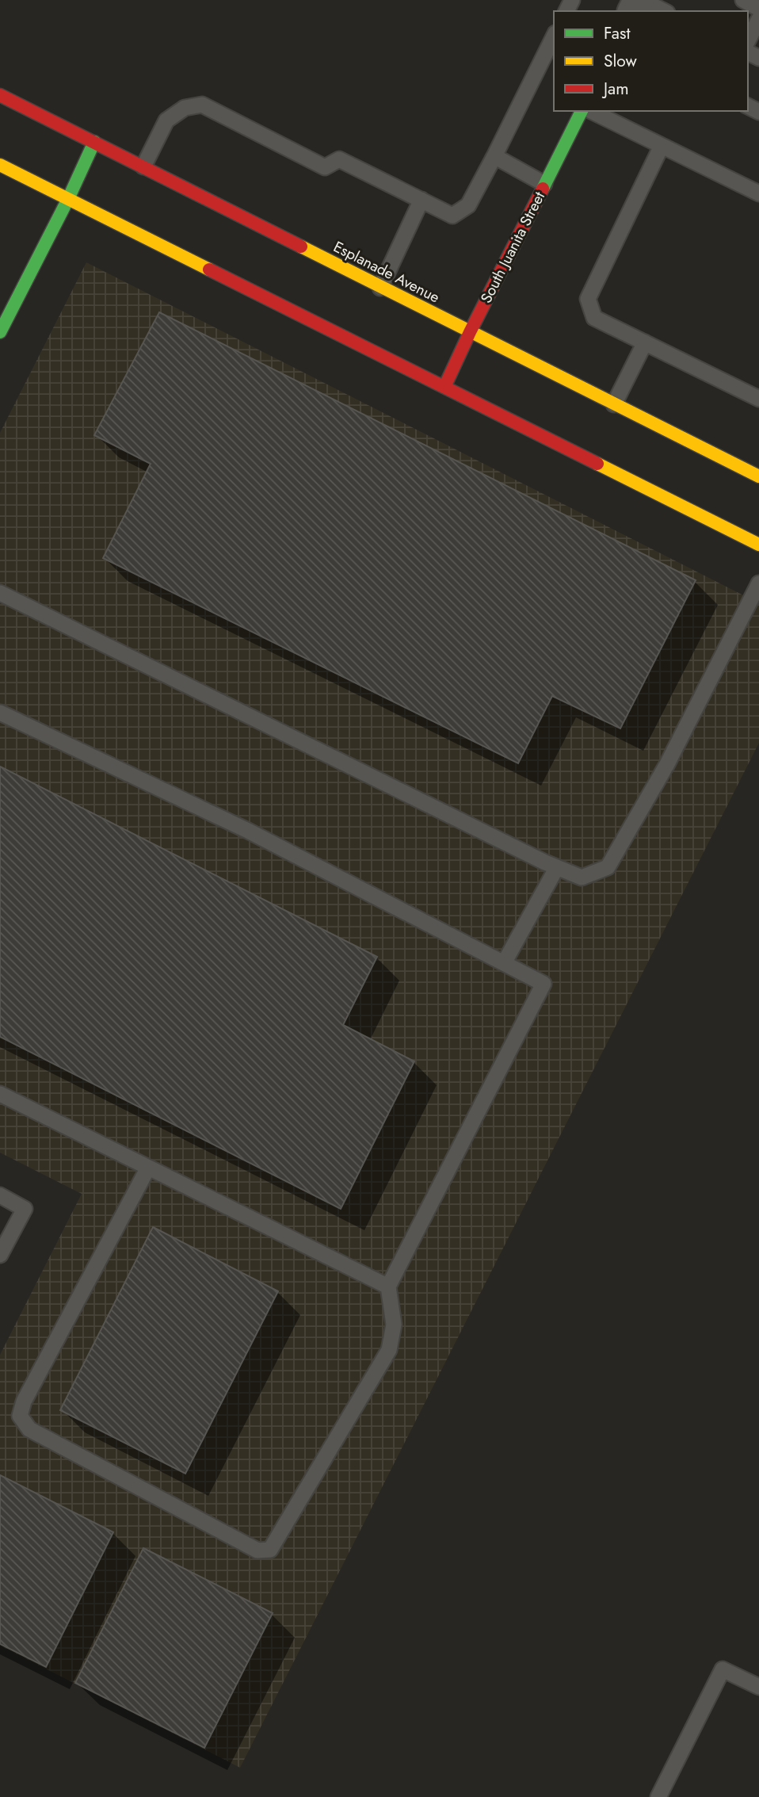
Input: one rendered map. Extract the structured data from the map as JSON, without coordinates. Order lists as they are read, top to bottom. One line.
{"streets":{"main road":["South Juanita Street","Esplanade Avenue"]},"crossings":[["South Juanita Street","Esplanade Avenue"]],"legend":["Fast","Slow","Jam"]}
